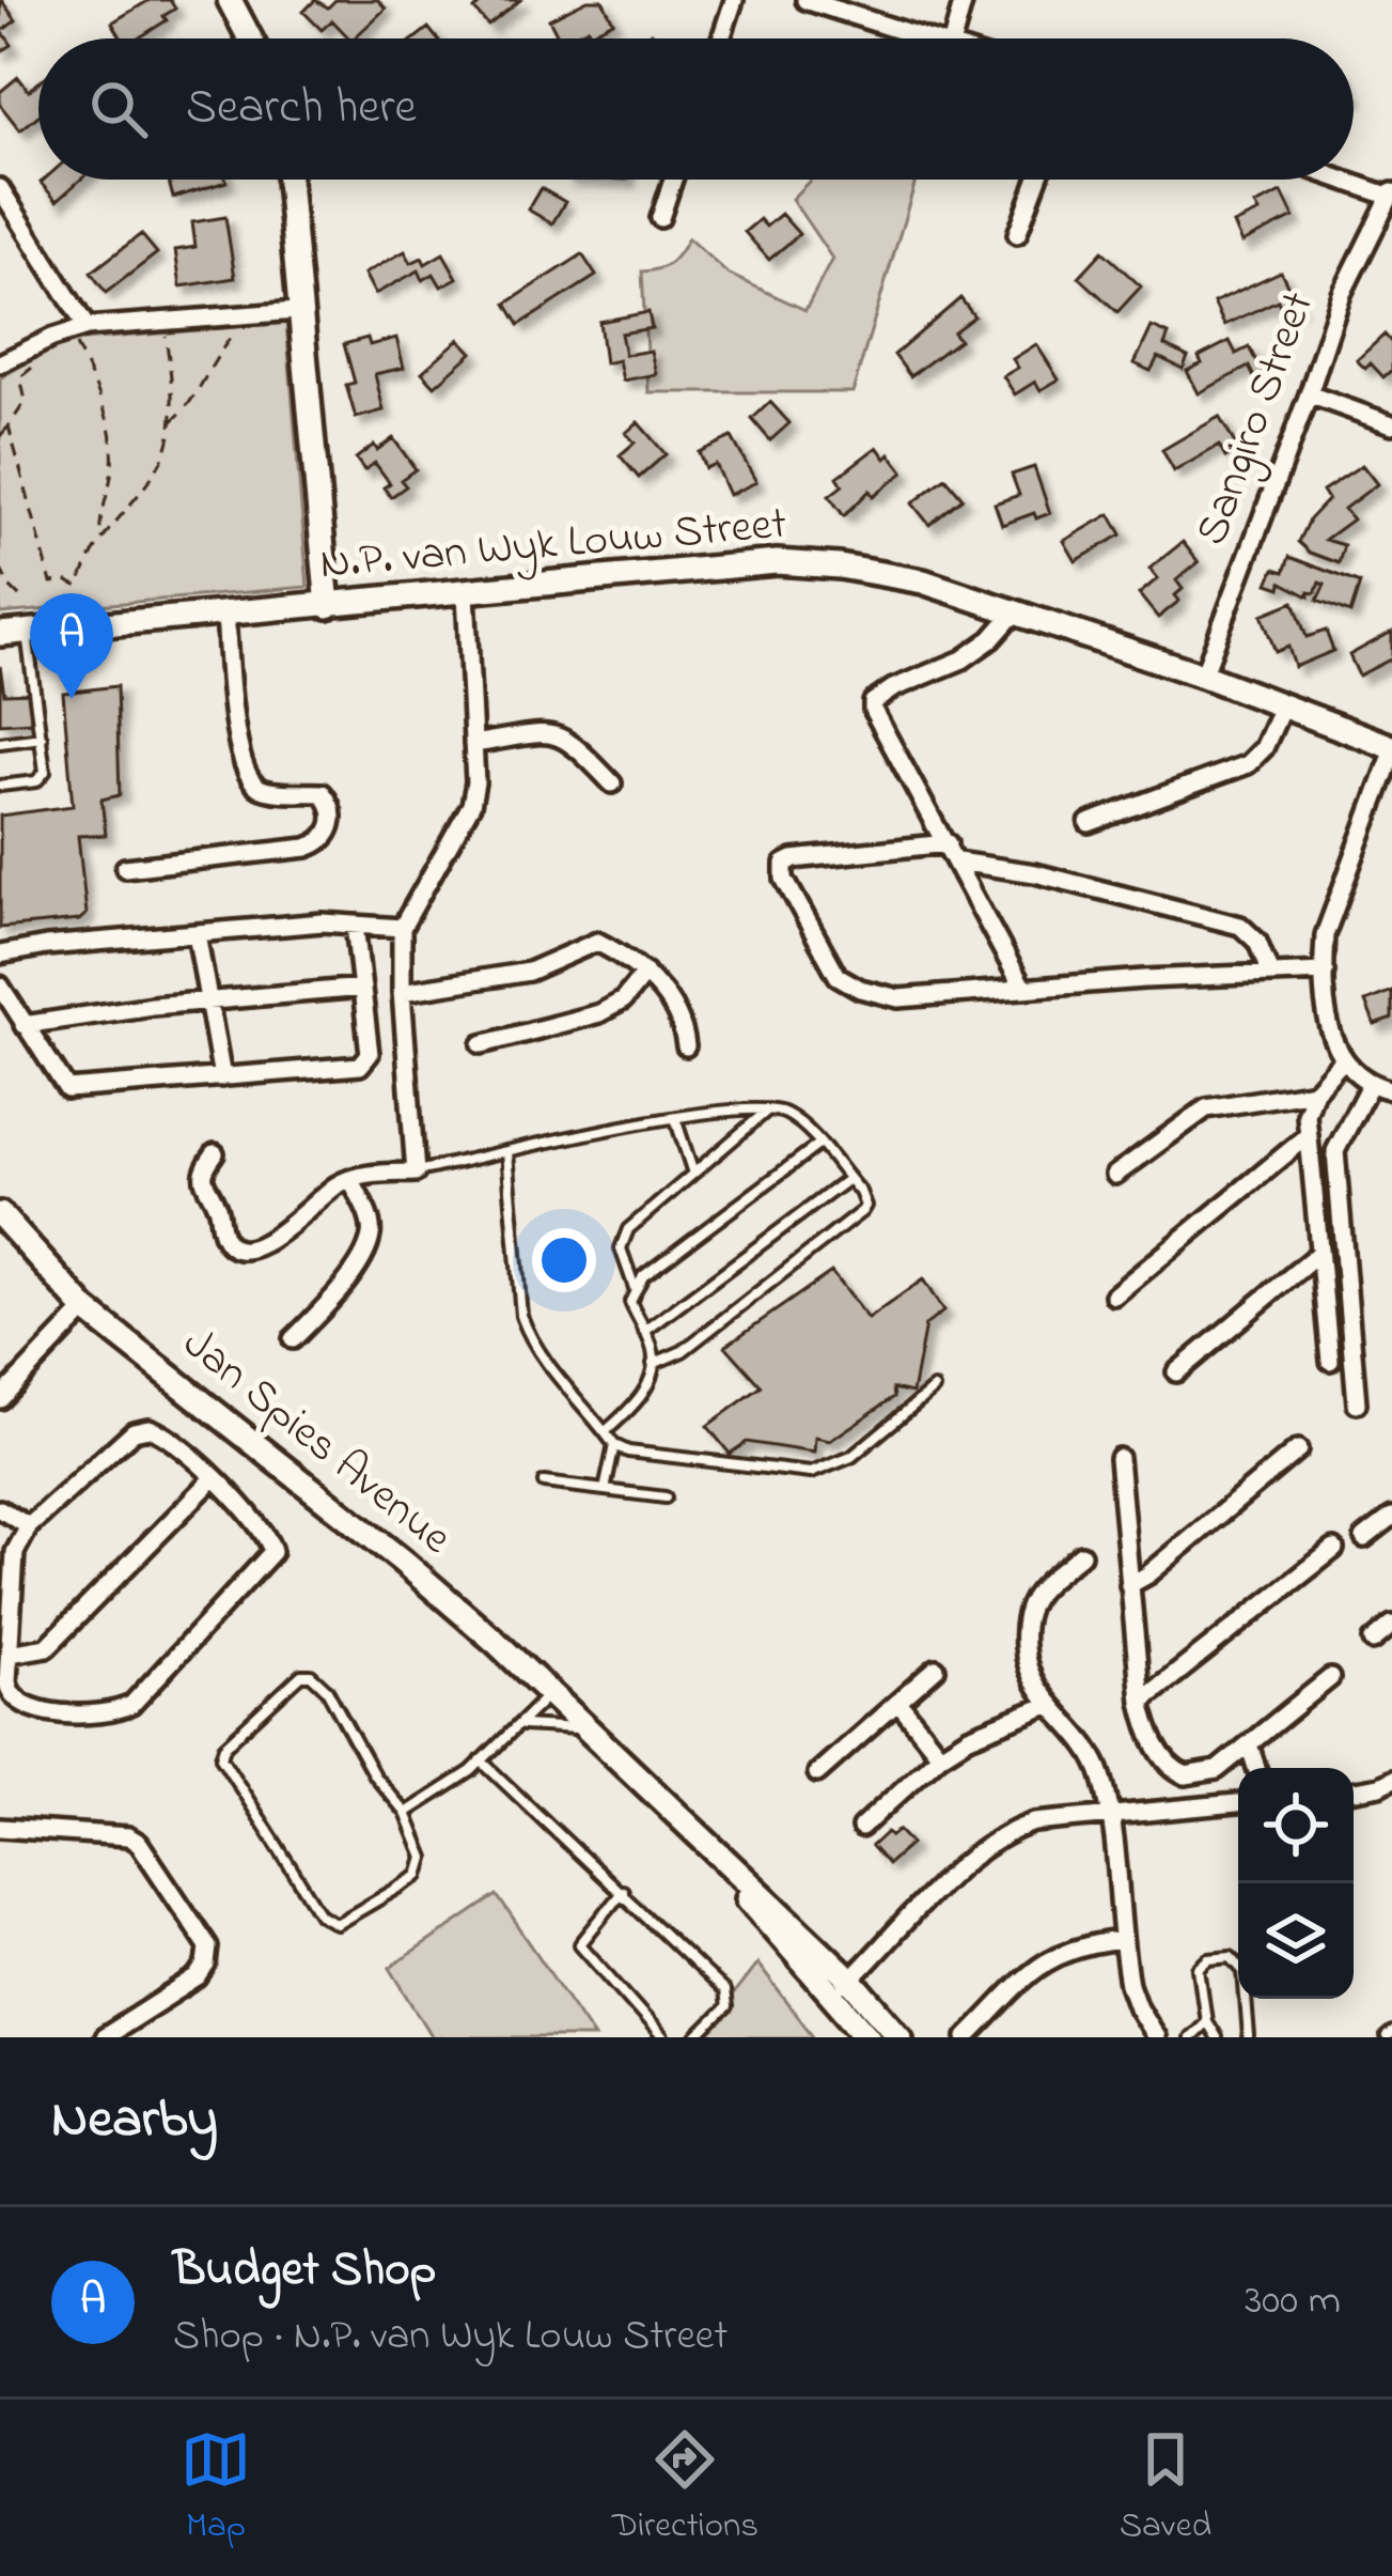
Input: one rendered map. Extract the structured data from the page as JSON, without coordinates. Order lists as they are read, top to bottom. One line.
{"streets":{"street":["Sangiro Street","N.P. van Wyk Louw Street","Jan Spies Avenue"]},"crossings":[["Sangiro Street","N.P. van Wyk Louw Street"]],"page":{"search":"Search here","pins":"A","heading":"Nearby","list":[{"mark":"A","name":"Budget Shop","note":"Shop · N.P. van Wyk Louw Street","value":"300 m"}],"nav":["Map","Directions","Saved"]}}
